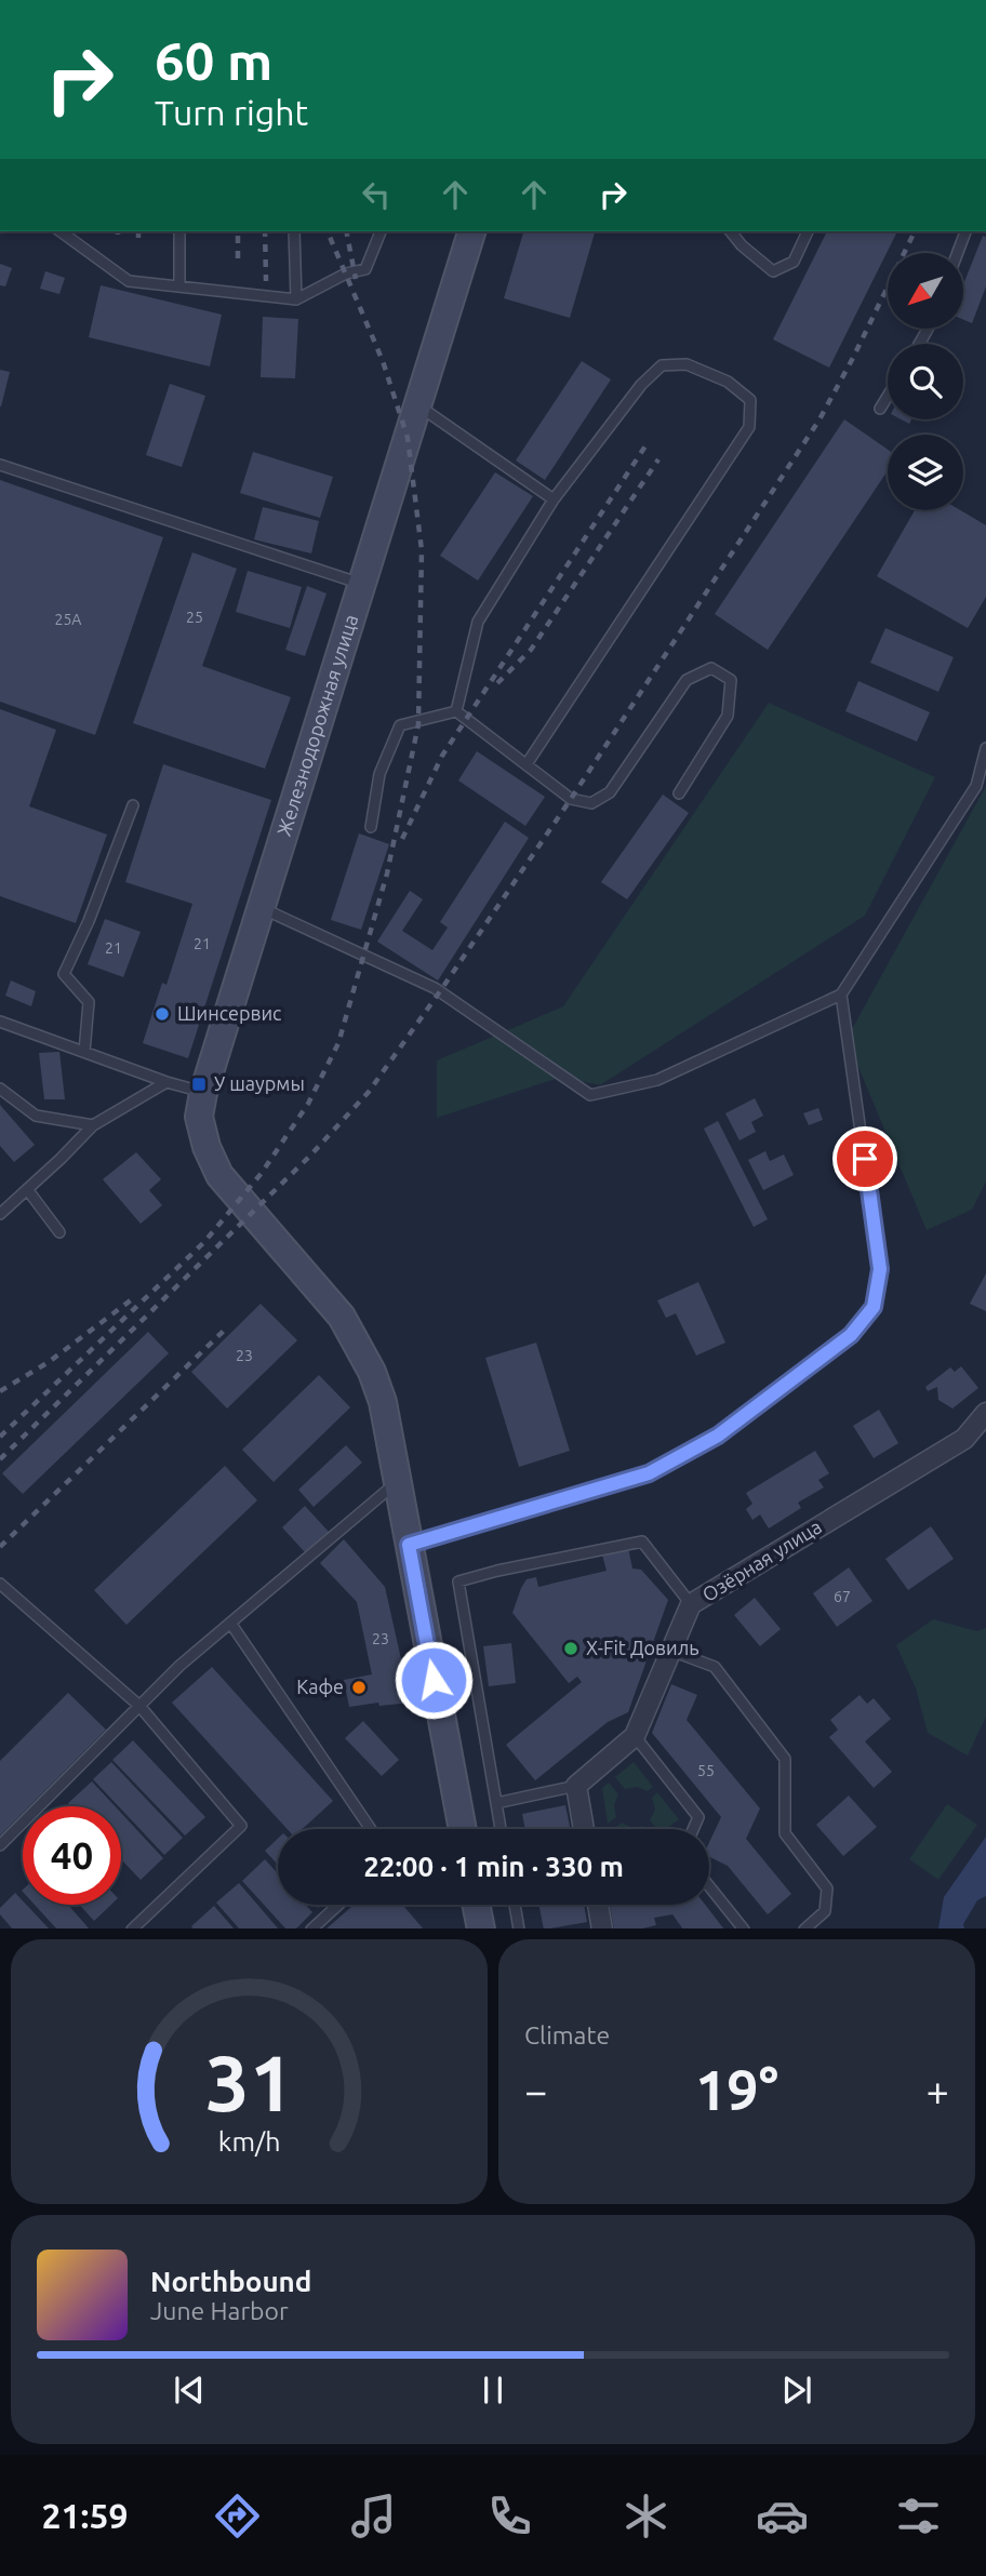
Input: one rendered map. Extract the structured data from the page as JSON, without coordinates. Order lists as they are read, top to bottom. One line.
{"streets":{"street":["Железнодорожная улица","Озёрная улица"]},"places":{"other":["Шинсервис","X-Fit Довиль","Кафе"],"transit":["У шаурмы"]},"house_numbers":["25","25А","21","21","23","67","23","55"],"north":"bottom left","page":{"turn":["60 m","Turn right"],"limit":"40","trip":"22:00 · 1 min · 330 m","tile":"Climate","heat":["−","19°","+"],"song":["Northbound","June Harbor"],"tabs":"21:59","gauge":["31","km/h"]}}
